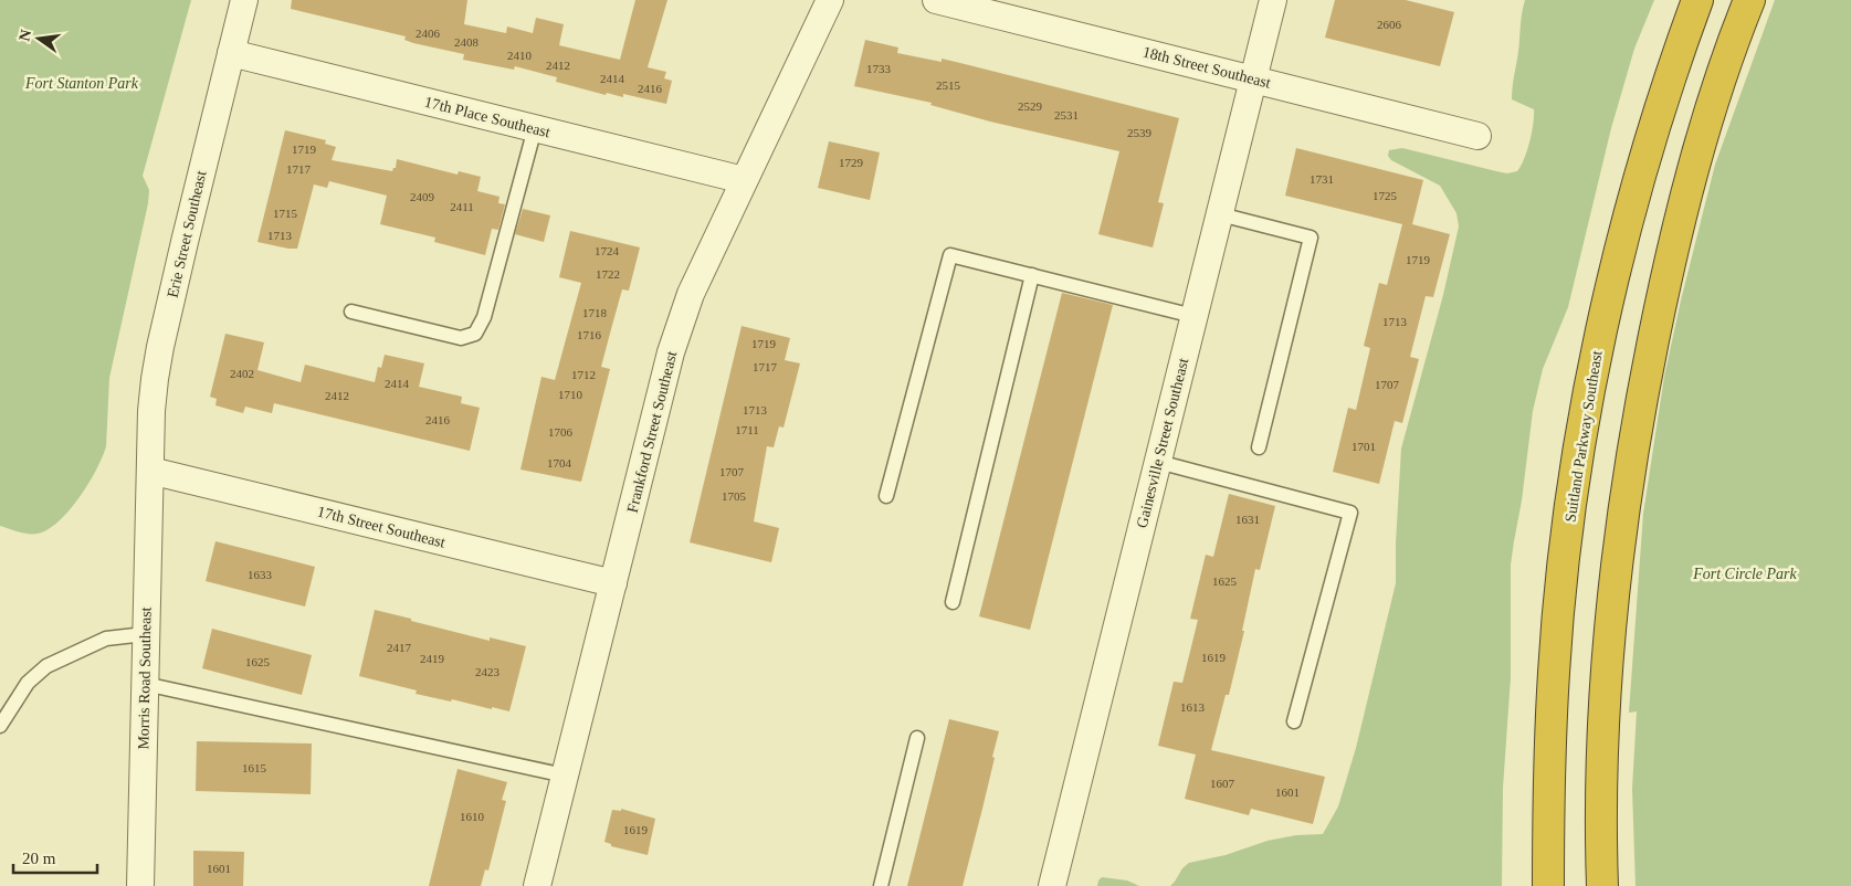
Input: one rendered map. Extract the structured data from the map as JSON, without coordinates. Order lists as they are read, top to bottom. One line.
{"streets":{"highway":["Suitland Parkway Southeast"],"street":["18th Street Southeast","17th Place Southeast","Erie Street Southeast","Frankford Street Southeast","Gainesville Street Southeast","17th Street Southeast","Morris Road Southeast"]},"crossings":[["18th Street Southeast","Gainesville Street Southeast"],["17th Place Southeast","Erie Street Southeast"],["17th Place Southeast","Frankford Street Southeast"],["Erie Street Southeast","17th Street Southeast"],["Erie Street Southeast","Morris Road Southeast"],["Frankford Street Southeast","17th Street Southeast"],["17th Street Southeast","Morris Road Southeast"]],"parks":["Fort Stanton Park","Fort Circle Park"],"house_numbers":["2606","2406","2408","2410","2412","1733","2414","2515","2416","2529","2531","2539","1719","1729","1717","1731","1725","2409","2411","1715","1713","1724","1719","1722","1718","1713","1716","1719","1717","2402","1712","2414","1707","1710","2412","1713","2416","1711","1706","1701","1704","1707","1705","1631","1633","1625","2417","1619","2419","1625","2423","1613","1615","1607","1601","1610","1619","1601"],"scale_bar":"20 m","north":"left"}
